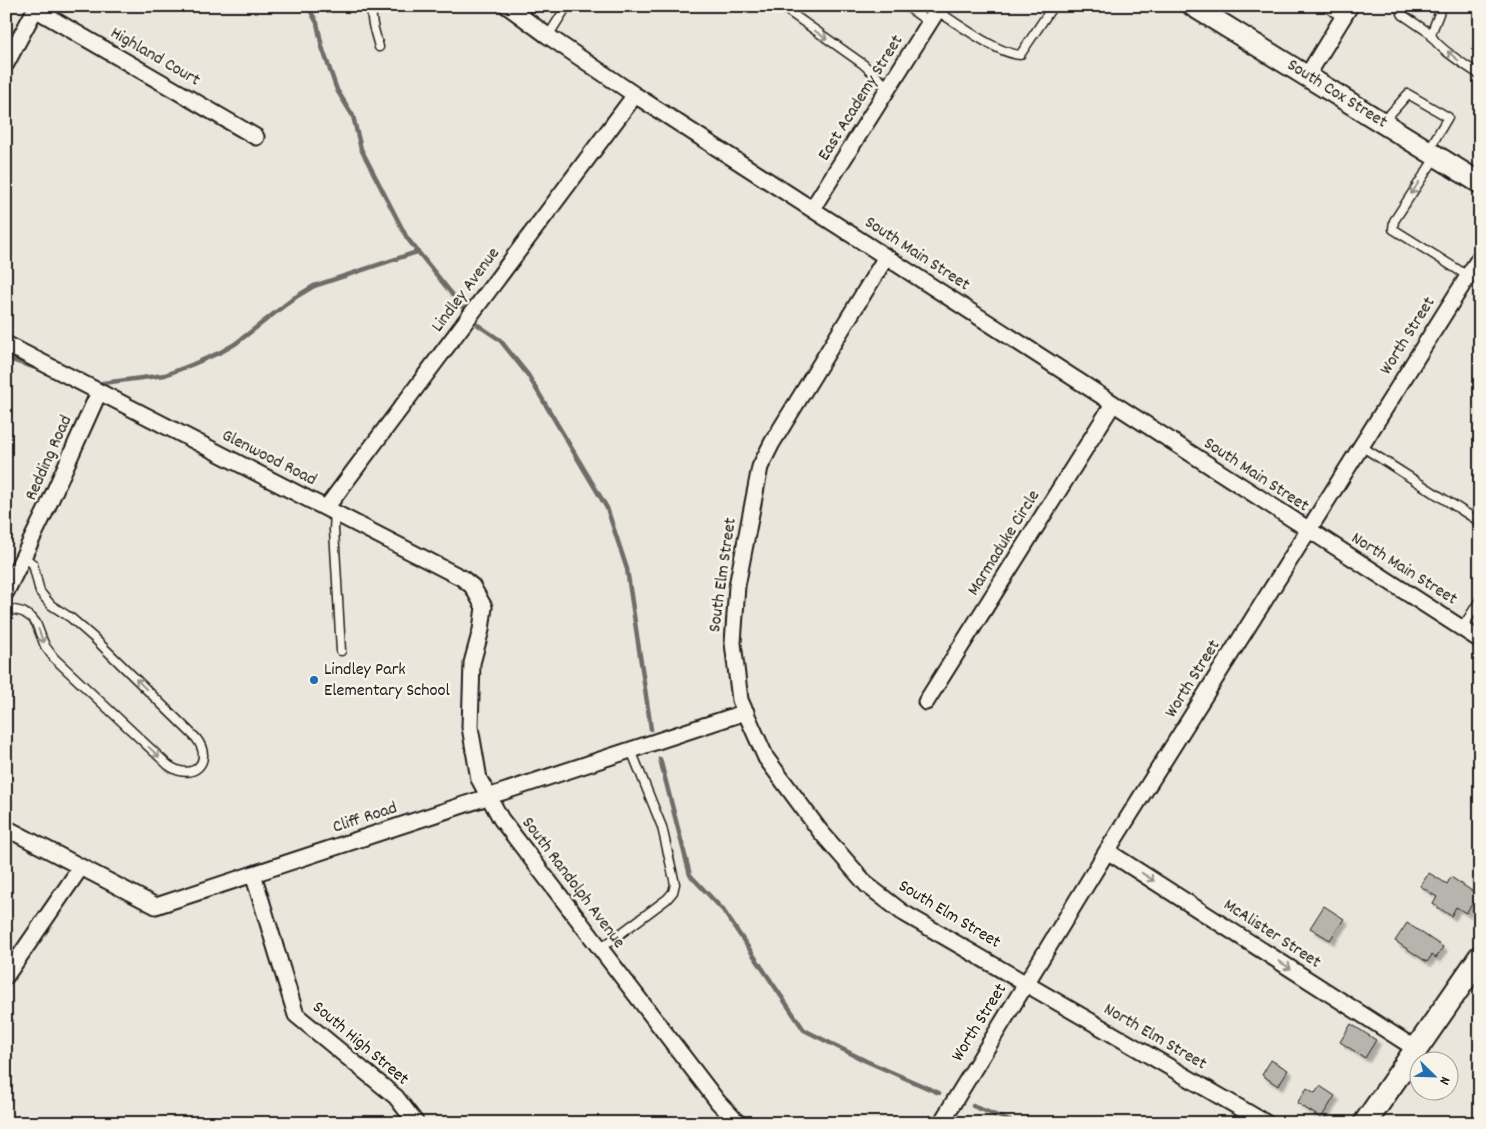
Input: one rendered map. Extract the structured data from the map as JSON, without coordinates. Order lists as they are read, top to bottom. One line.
{"streets":{"main road":["South Cox Street"],"street":["Highland Court","East Academy Street","South Main Street","Lindley Avenue","Worth Street","Redding Road","Glenwood Road","Marmaduke Circle","North Main Street","South Elm Street","Cliff Road","South Randolph Avenue","McAlister Street","North Elm Street","South High Street"]},"crossings":[["East Academy Street","South Main Street"],["South Main Street","Lindley Avenue"],["South Main Street","Worth Street"],["South Main Street","Marmaduke Circle"],["South Main Street","North Main Street"],["South Main Street","South Elm Street"],["Lindley Avenue","Glenwood Road"],["Worth Street","North Main Street"],["Worth Street","South Elm Street"],["Worth Street","McAlister Street"],["Worth Street","North Elm Street"],["Redding Road","Glenwood Road"],["Glenwood Road","South Randolph Avenue"],["South Elm Street","Cliff Road"],["South Elm Street","North Elm Street"],["Cliff Road","South Randolph Avenue"],["Cliff Road","South High Street"]],"one_way":["McAlister Street"],"places":["Lindley Park Elementary School"],"north":"bottom right"}
